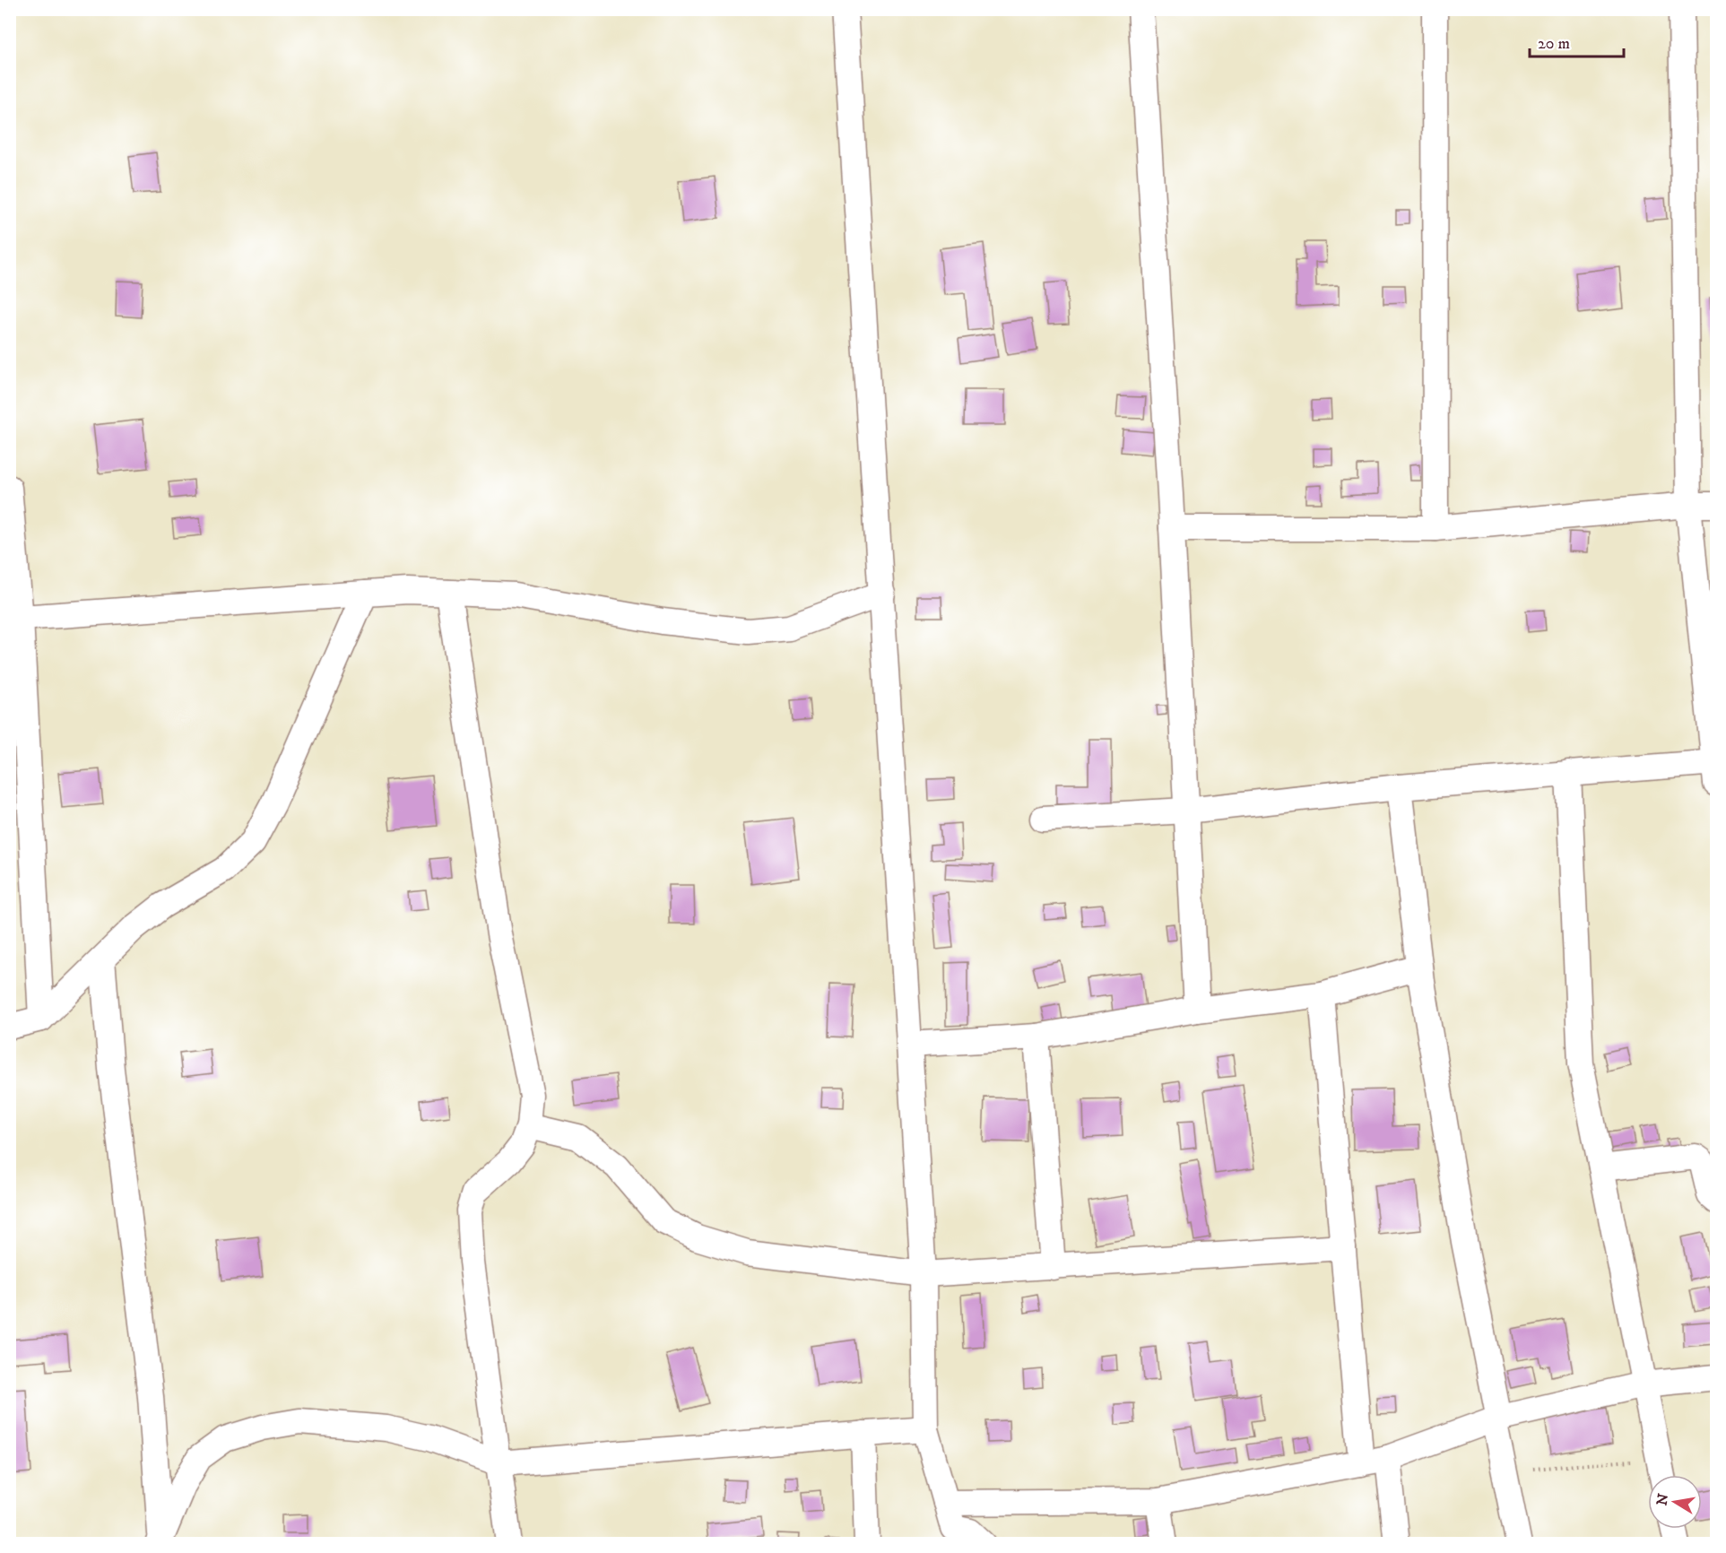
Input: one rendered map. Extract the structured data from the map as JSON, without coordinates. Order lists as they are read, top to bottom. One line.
{"scale_bar":"20 m","north":"left"}
